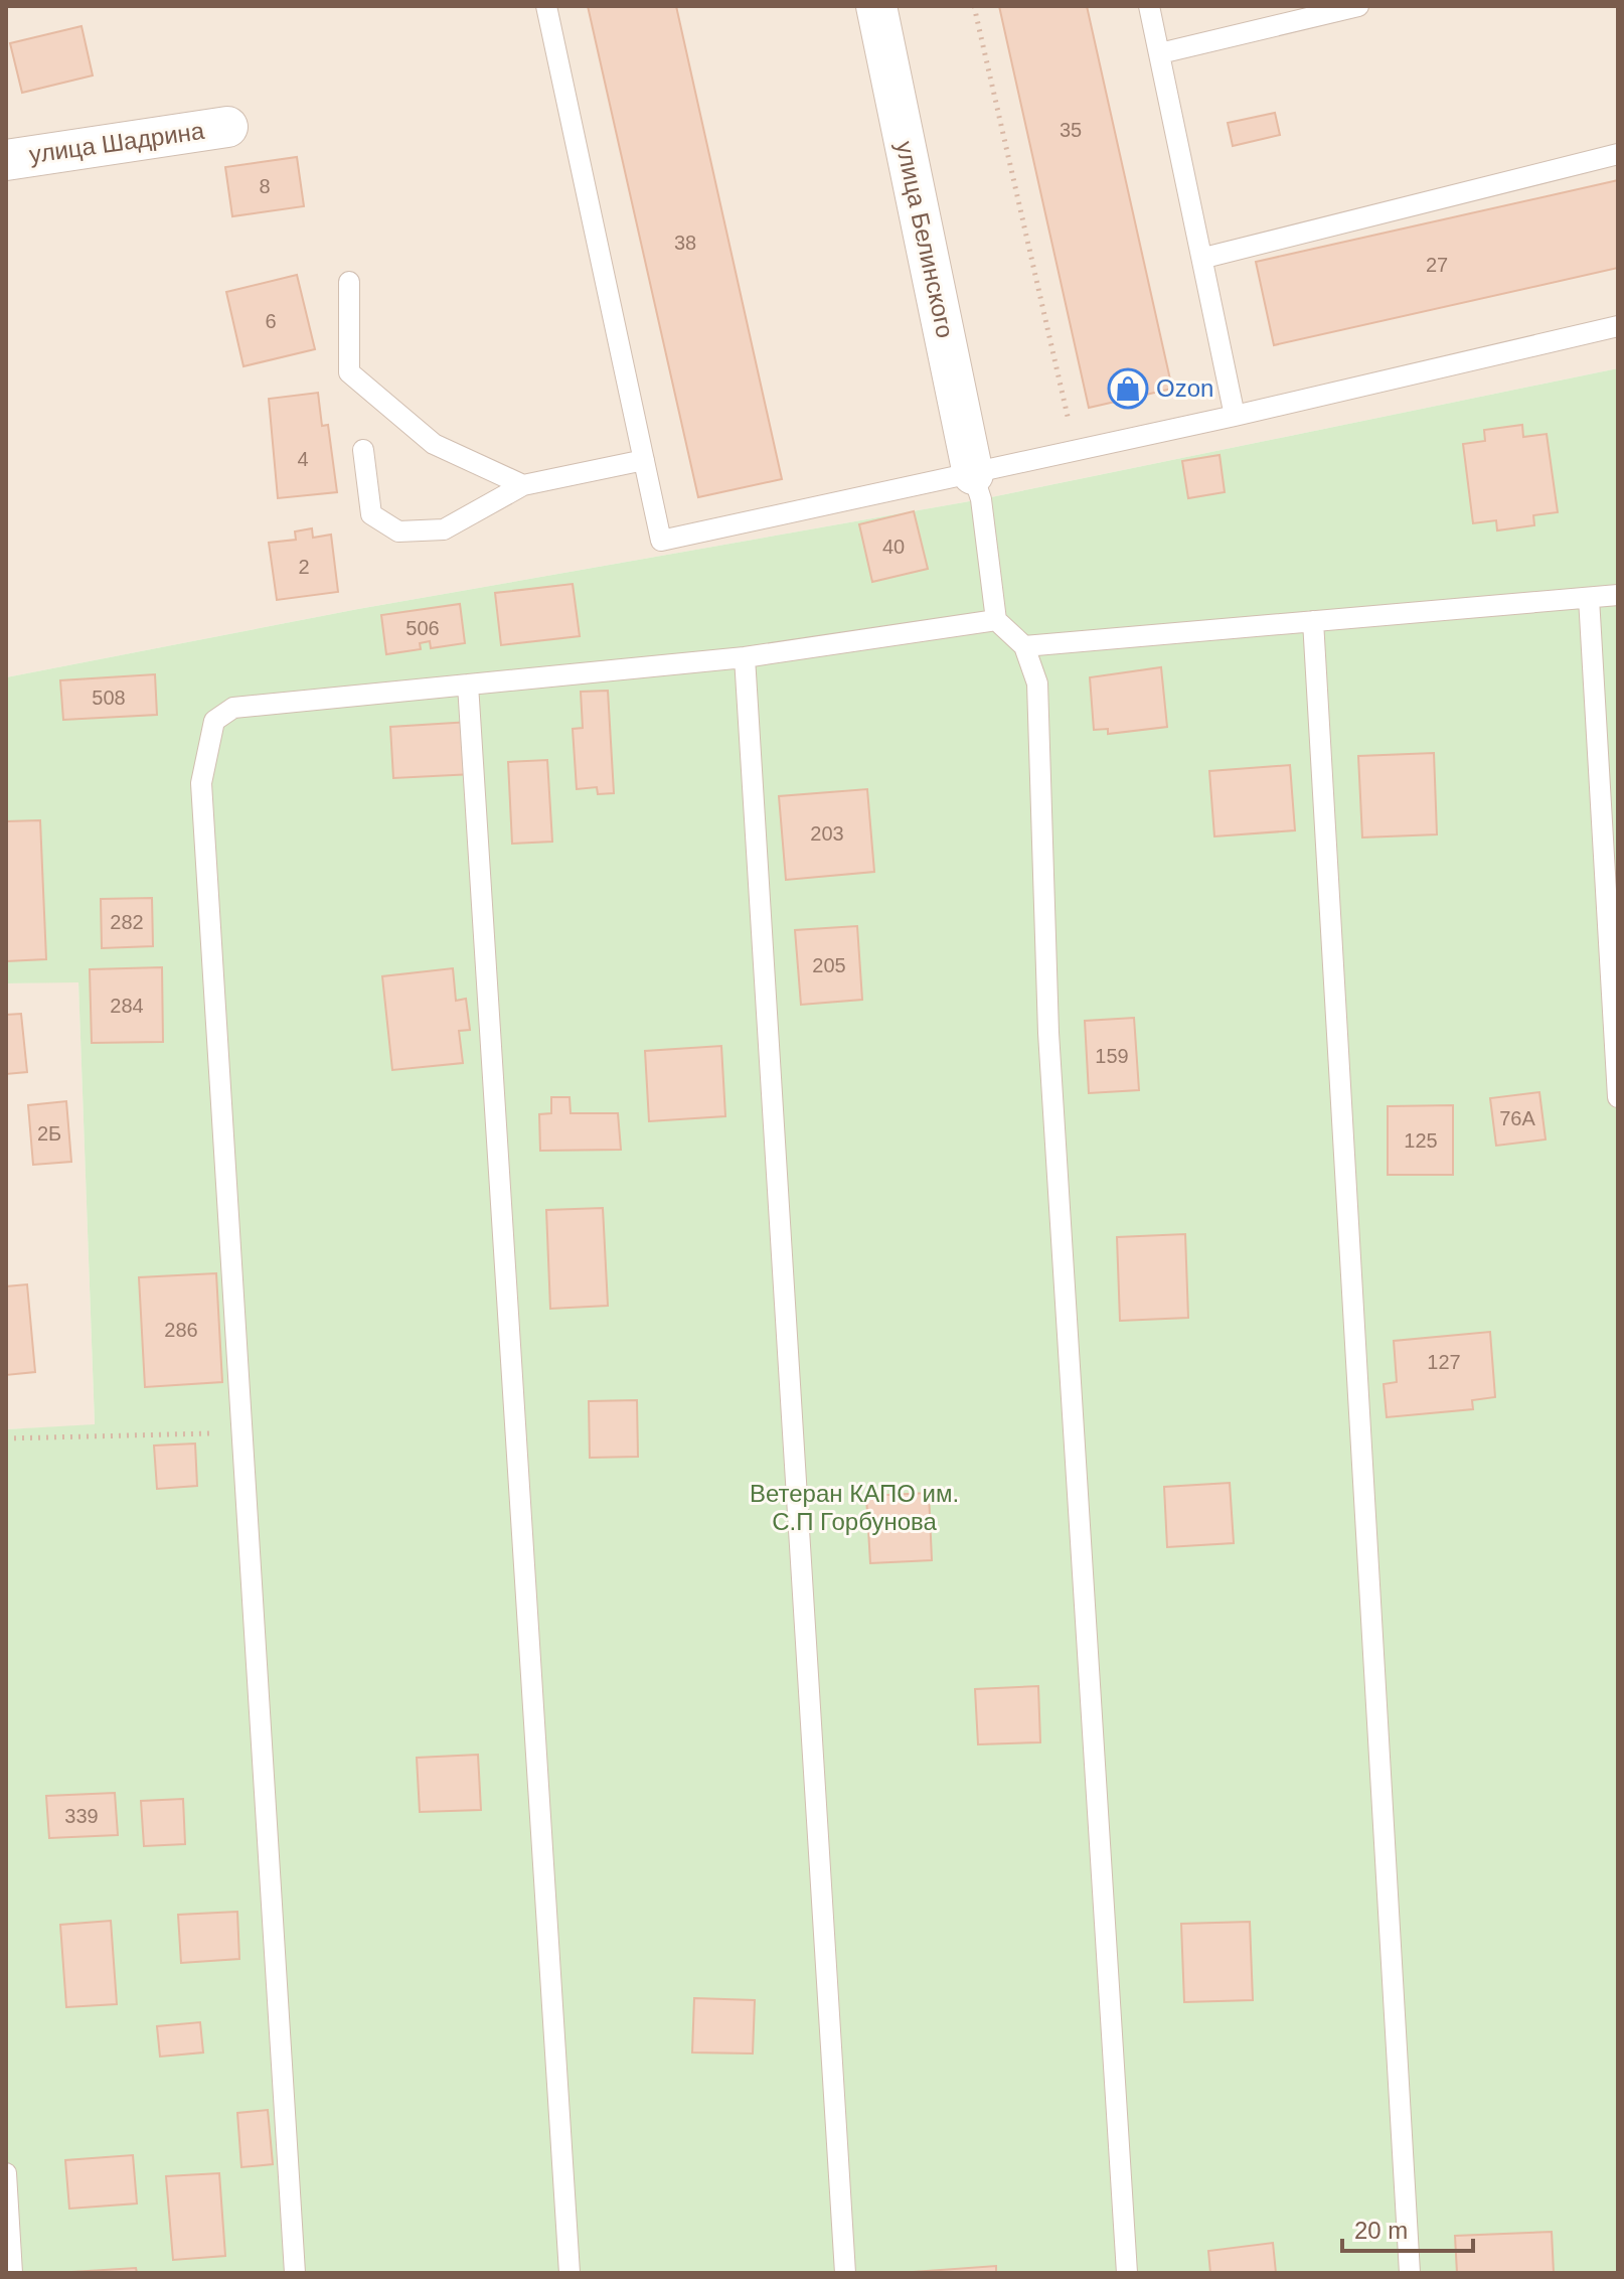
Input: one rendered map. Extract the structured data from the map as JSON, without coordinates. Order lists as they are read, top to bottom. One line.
{"streets":{"street":["улица Шадрина","улица Белинского"]},"parks":["Ветеран КАПО им. С.П Горбунова"],"places":{"shop":["Ozon"]},"house_numbers":["35","8","38","27","6","4","40","2","506","508","203","282","205","284","159","76А","2Б","125","286","127","339"],"scale_bar":"20 m"}
